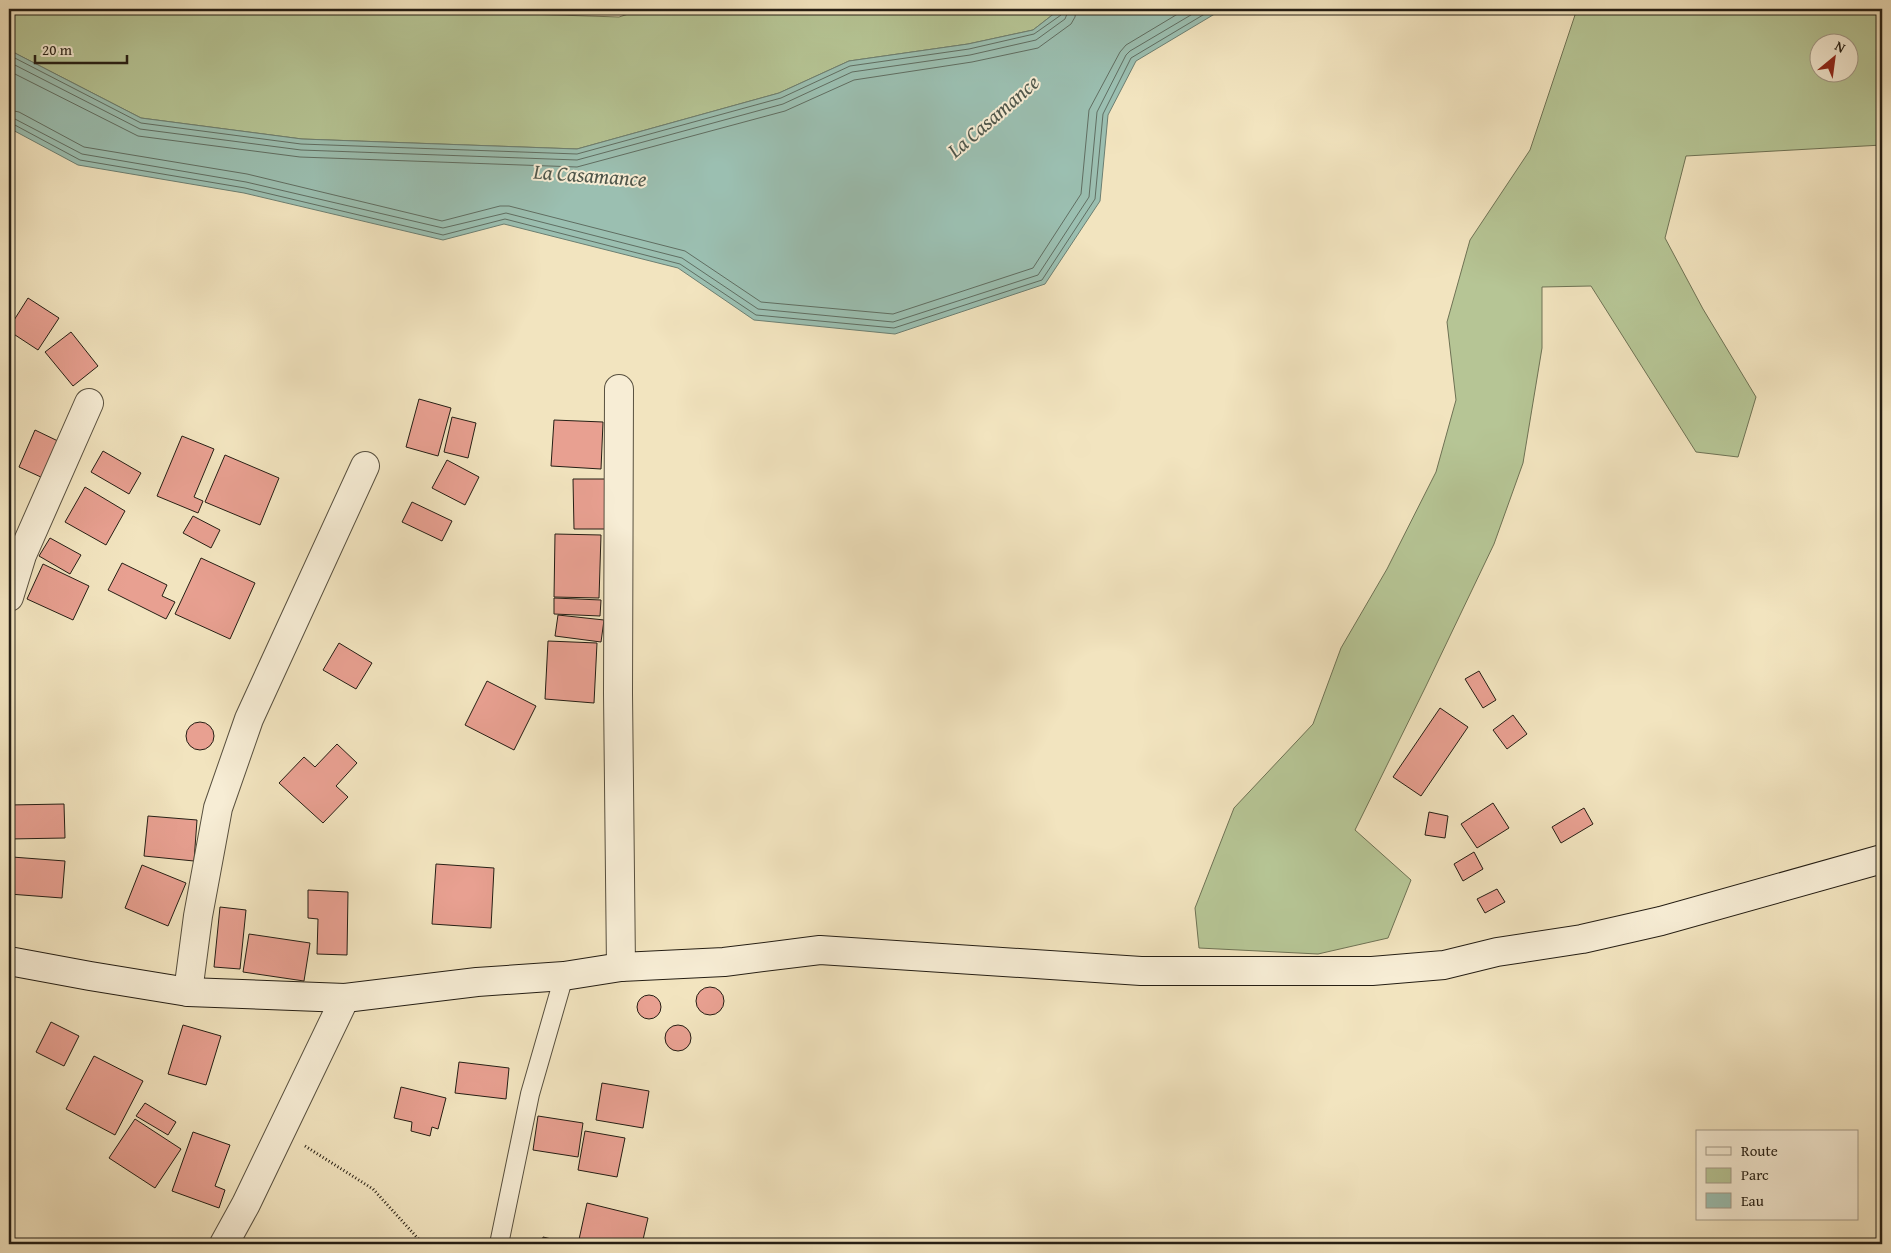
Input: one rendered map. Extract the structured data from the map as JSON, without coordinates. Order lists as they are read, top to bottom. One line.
{"water":["La Casamance"],"legend":["Route","Parc","Eau"],"scale_bar":"20 m","north":"top right"}
